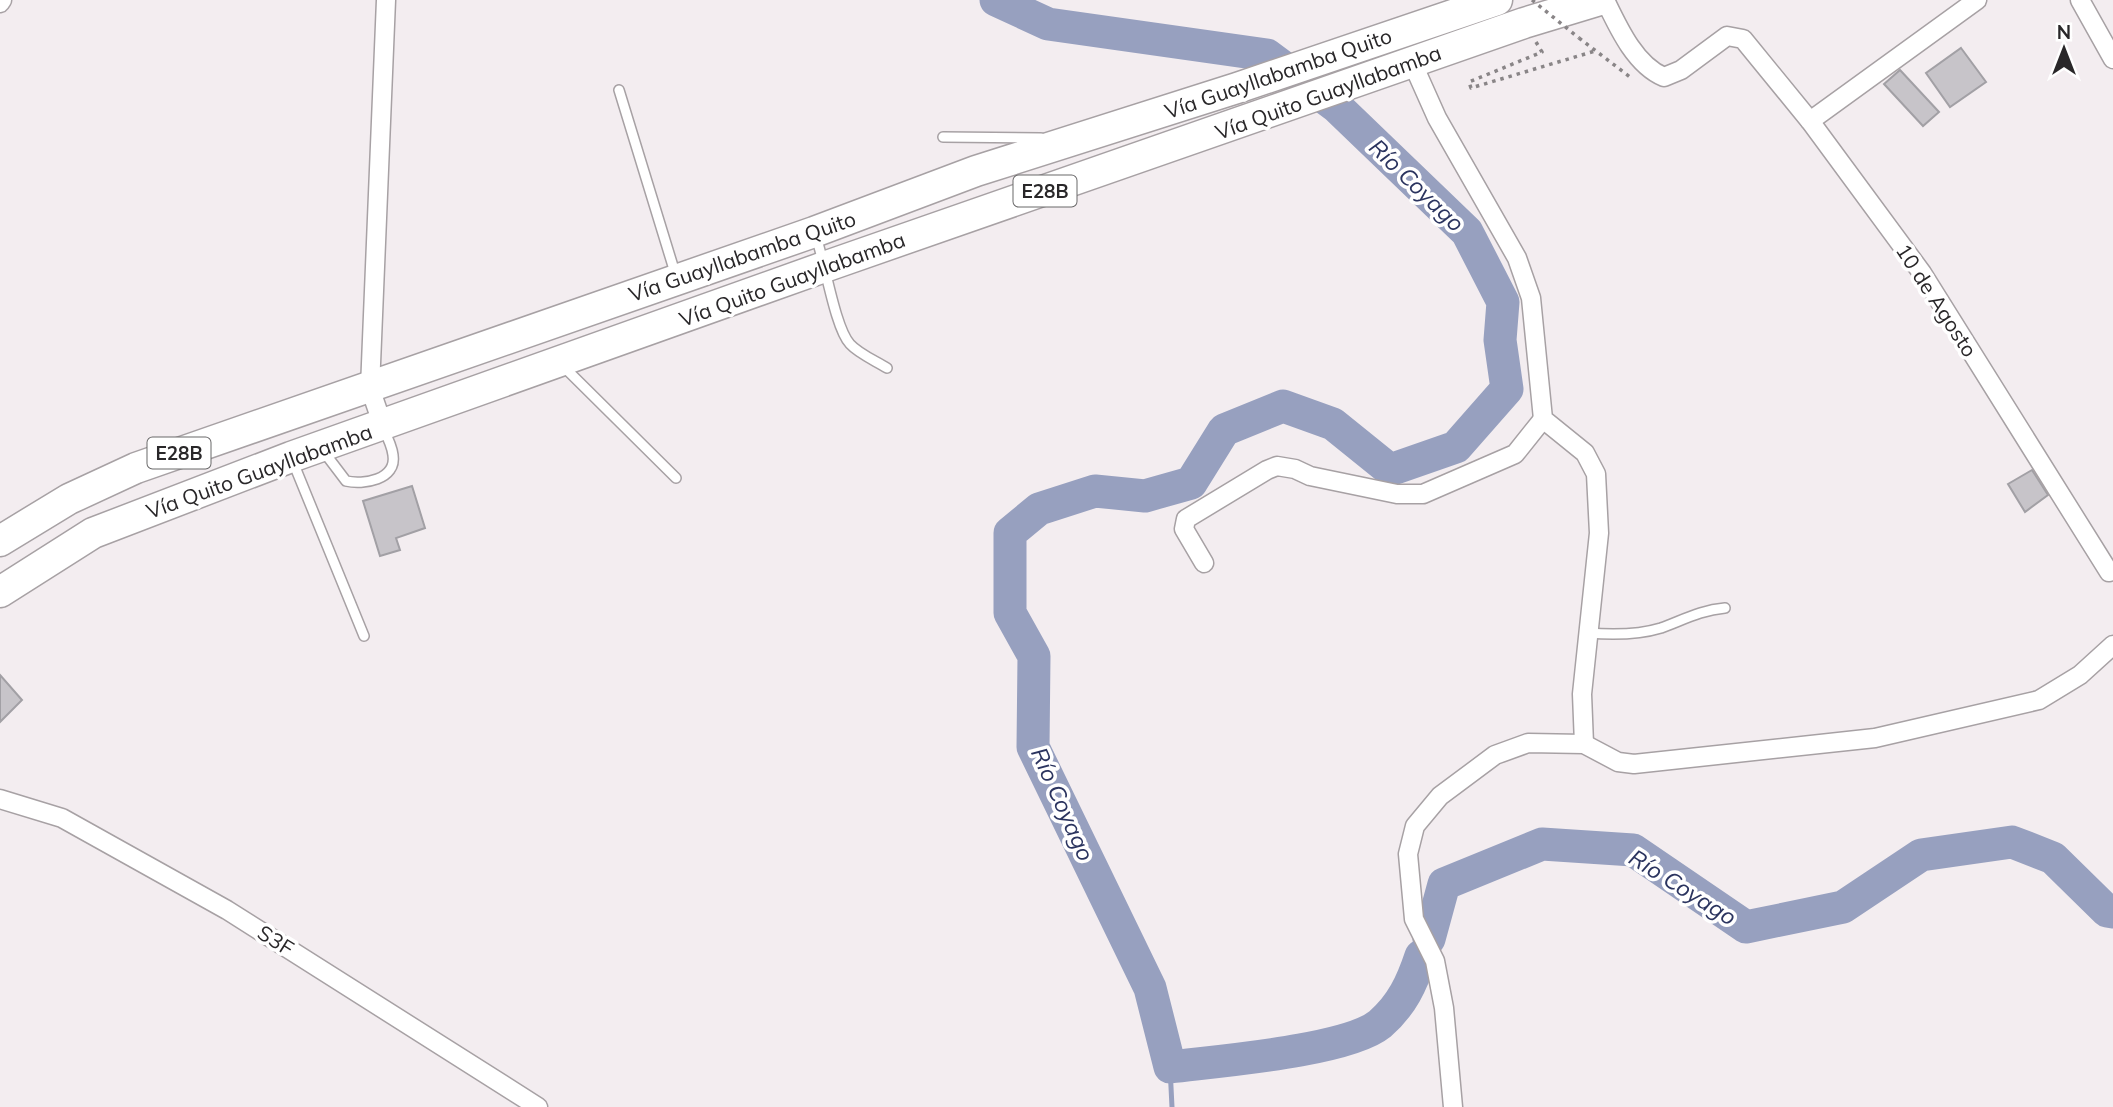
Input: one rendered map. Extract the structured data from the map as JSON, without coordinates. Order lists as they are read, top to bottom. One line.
{"streets":{"highway":["Vía Guayllabamba Quito","Vía Quito Guayllabamba","E28B"],"street":["10 de Agosto","S3F"]},"water":["Río Coyago"],"north":"top"}
